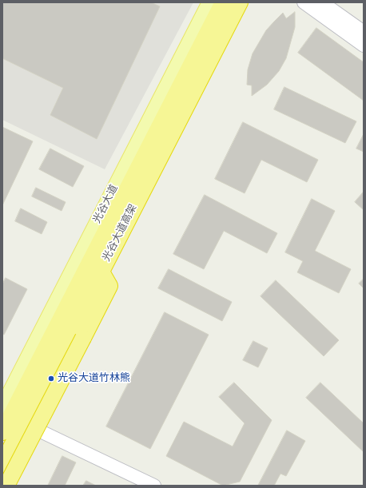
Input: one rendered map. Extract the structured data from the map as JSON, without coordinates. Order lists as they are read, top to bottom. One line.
{"streets":{"highway":["光谷大道高架"],"main road":["光谷大道"]},"places":["光谷大道竹林熊"]}
